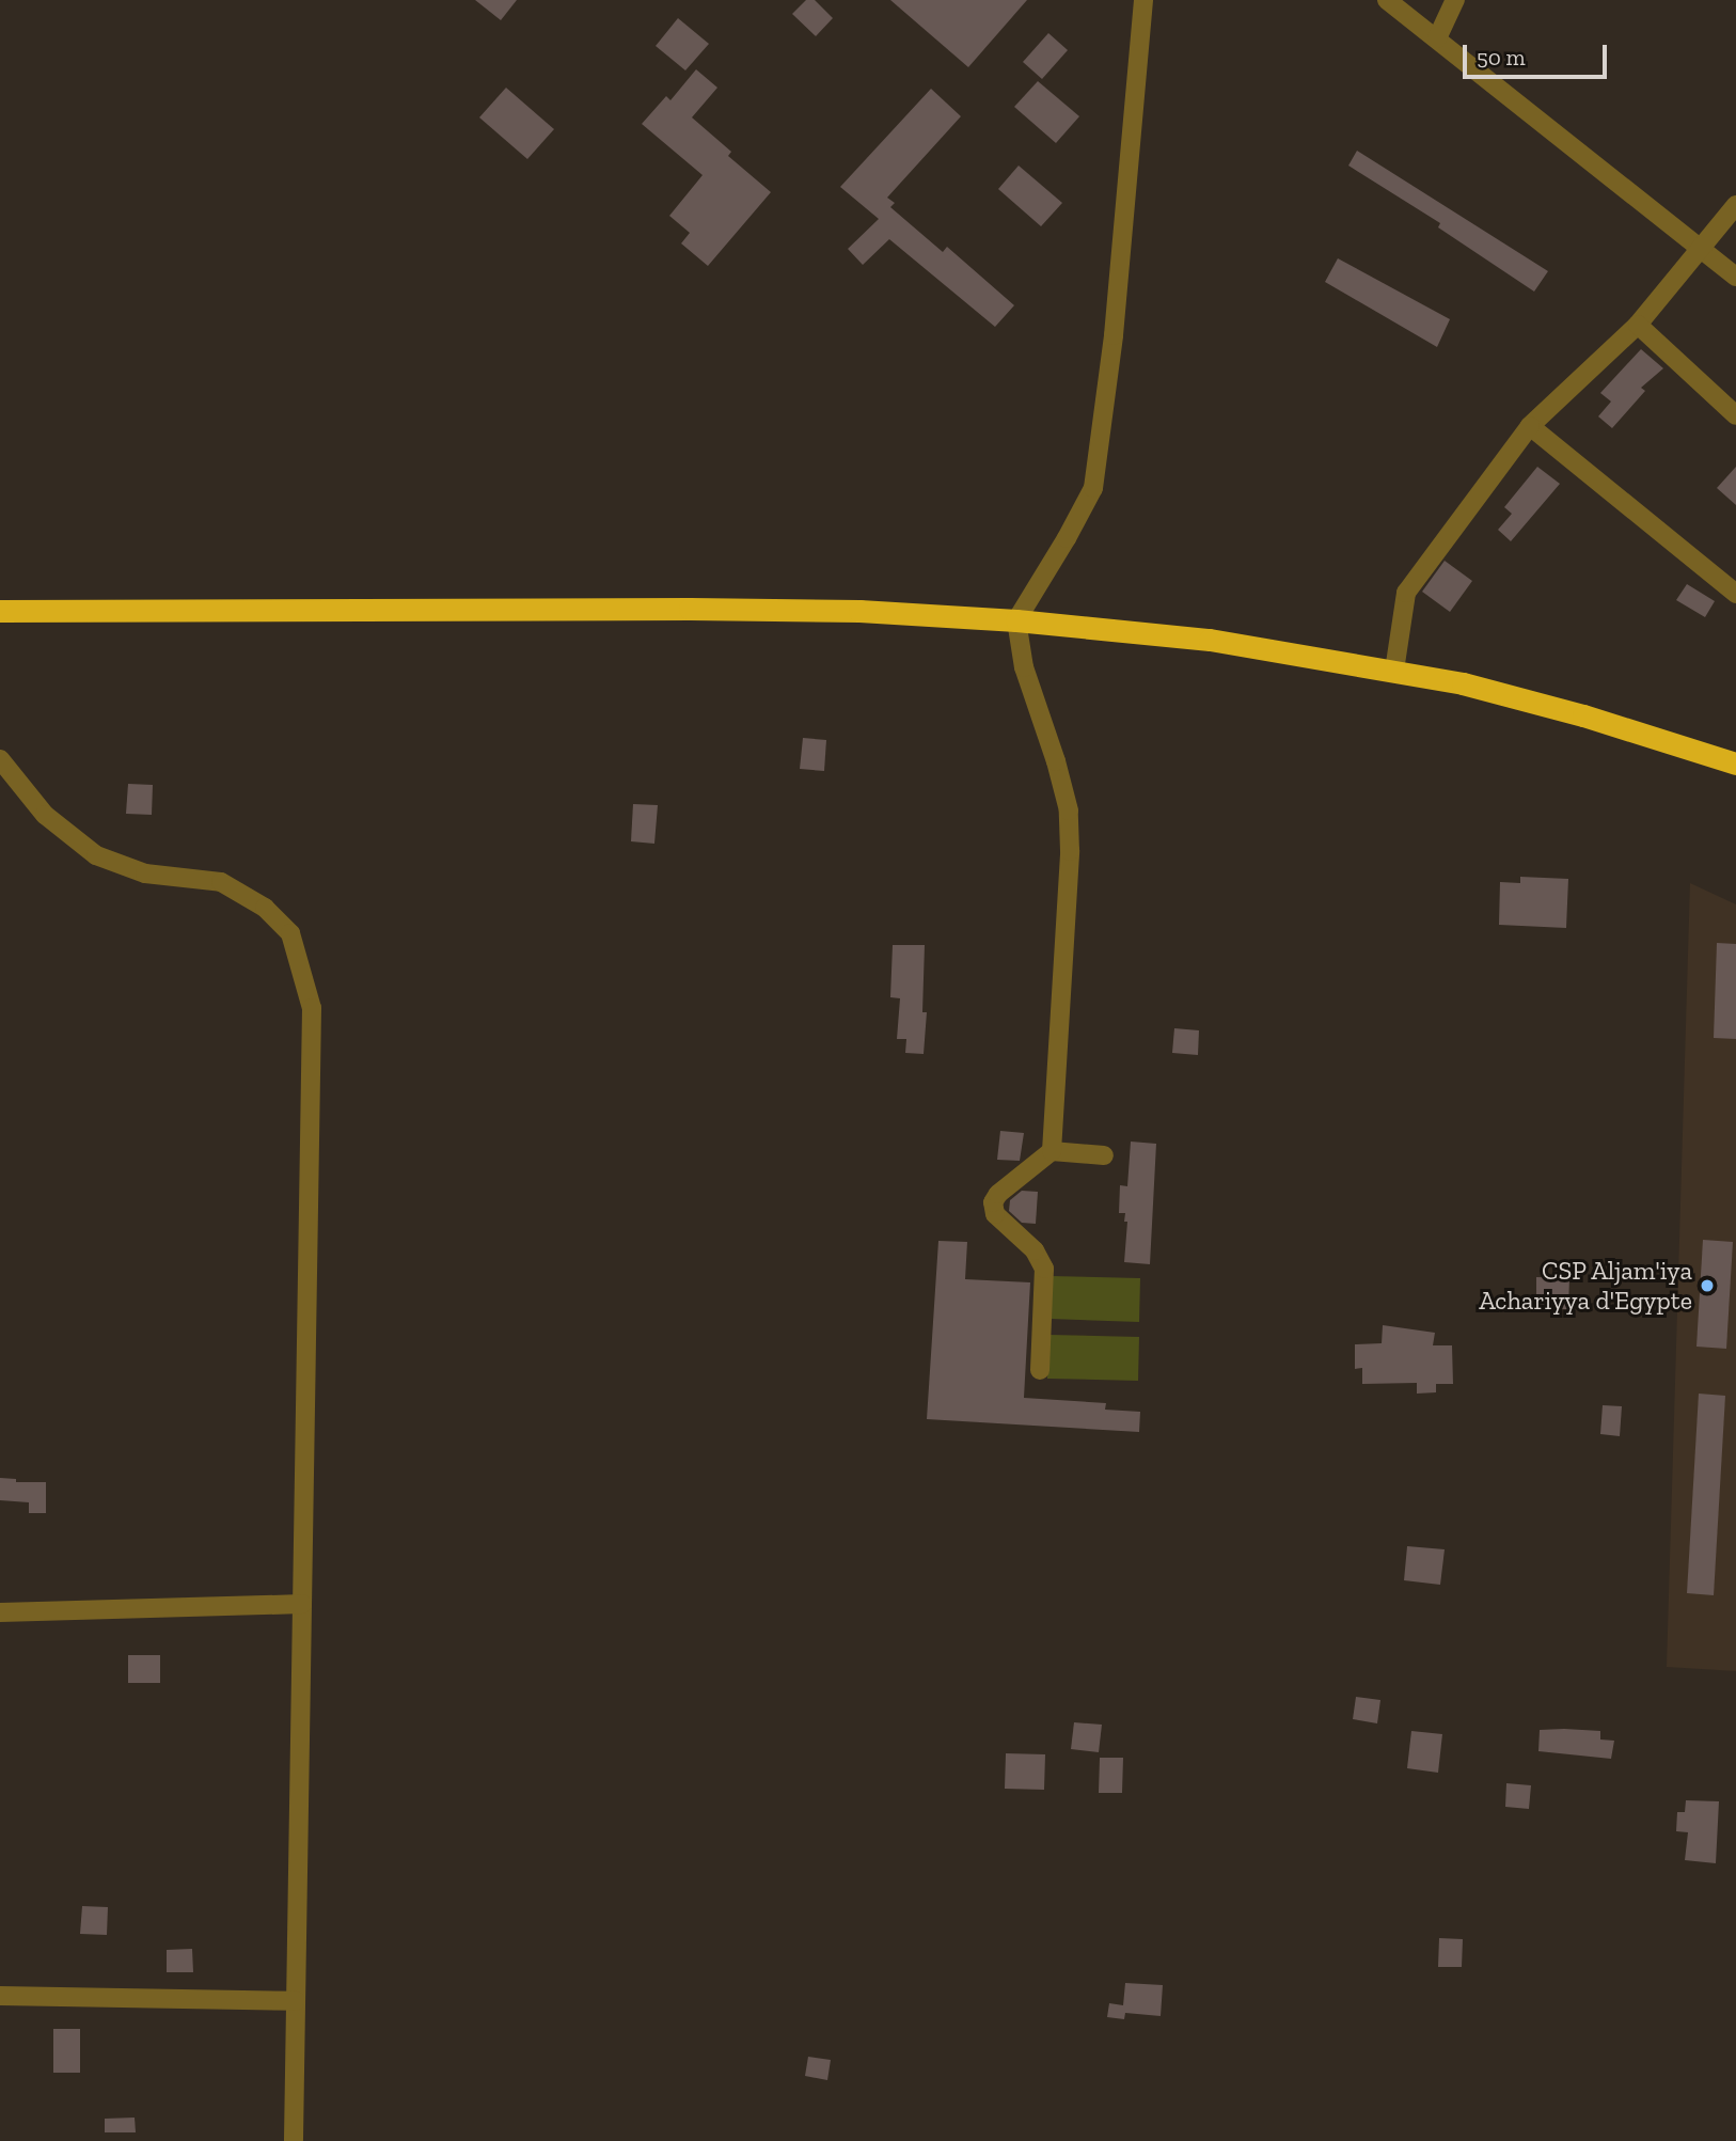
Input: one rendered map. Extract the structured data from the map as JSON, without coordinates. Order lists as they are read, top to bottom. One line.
{"places":["CSP Aljam'iya Achariyya d'Egypte"],"scale_bar":"50 m"}
